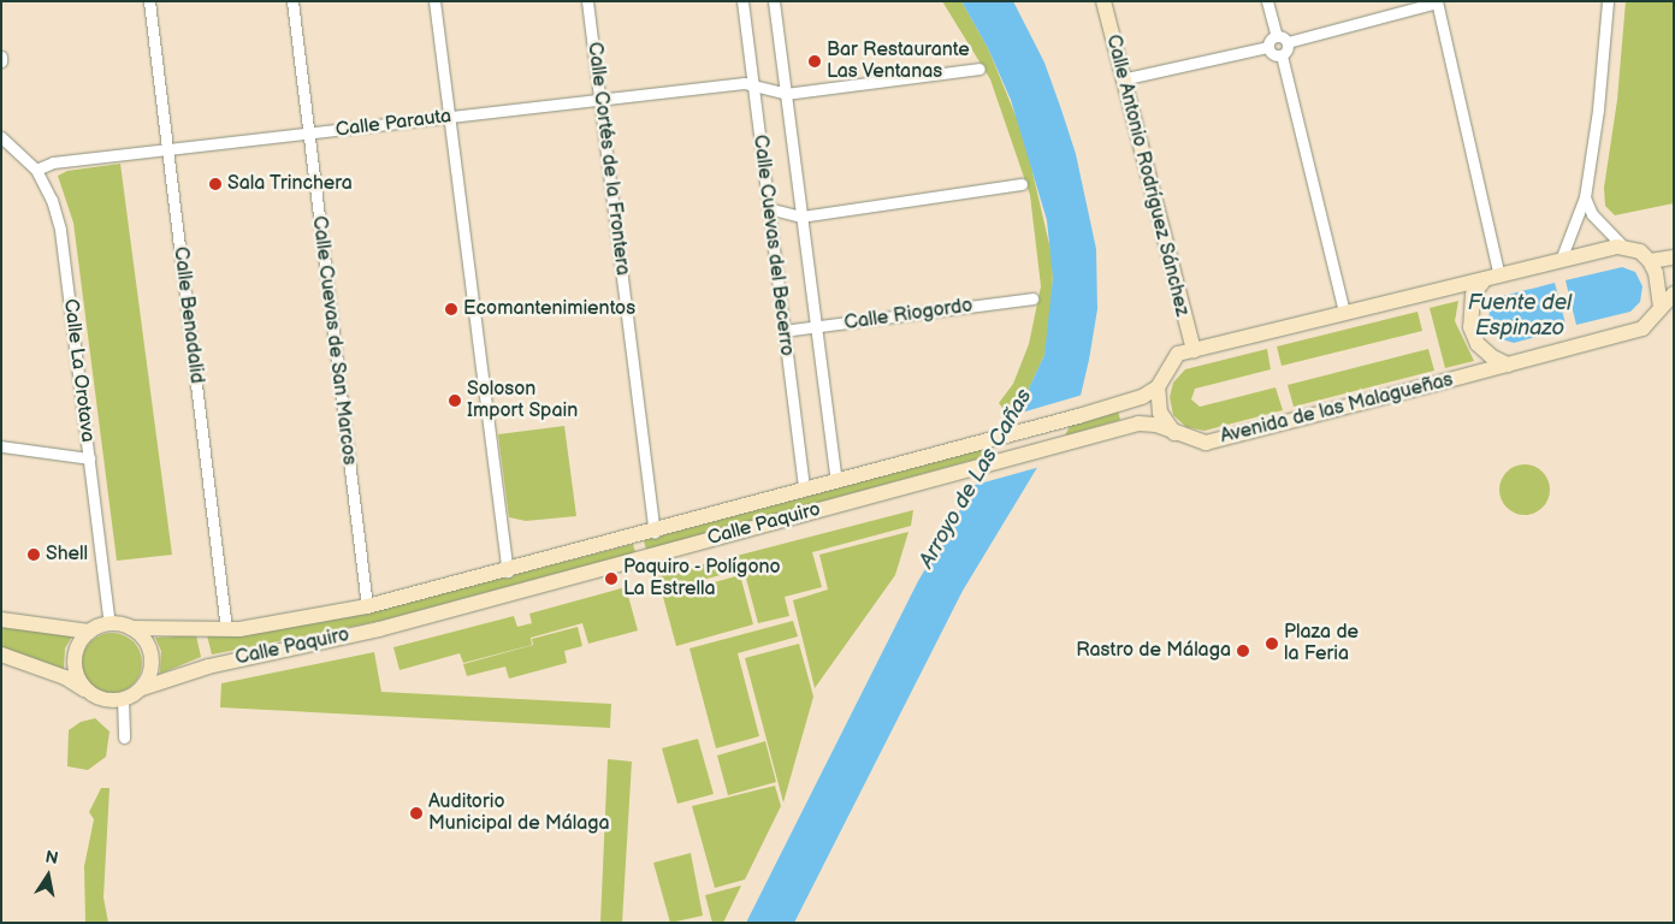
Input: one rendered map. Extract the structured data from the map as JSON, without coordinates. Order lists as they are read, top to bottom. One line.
{"streets":{"main road":["Calle Antonio Rodríguez Sánchez","Avenida de las Malagueñas","Calle Paquiro"],"street":["Calle Parauta","Calle Cortés de la Frontera","Calle Cuevas del Becerro","Calle Benadalid","Calle Riogordo","Calle Cuevas de San Marcos","Calle La Orotava"]},"crossings":[["Calle Parauta","Calle Cortés de la Frontera"],["Calle Parauta","Calle Cuevas del Becerro"],["Calle Parauta","Calle Benadalid"],["Calle Parauta","Calle Cuevas de San Marcos"],["Calle Parauta","Calle La Orotava"],["Calle Cortés de la Frontera","Calle Paquiro"],["Calle Cuevas del Becerro","Calle Riogordo"],["Calle Cuevas del Becerro","Calle Paquiro"],["Calle Benadalid","Calle Paquiro"],["Calle Cuevas de San Marcos","Calle Paquiro"],["Calle La Orotava","Calle Paquiro"],["Avenida de las Malagueñas","Calle Paquiro"]],"water":["Fuente del Espinazo","Arroyo de Las Cañas"],"places":["Bar Restaurante Las Ventanas","Sala Trinchera","Ecomantenimientos","Soloson Import Spain","Shell","Paquiro - Polígono La Estrella","Plaza de la Feria","Rastro de Málaga","Auditorio Municipal de Málaga"],"north":"top"}
